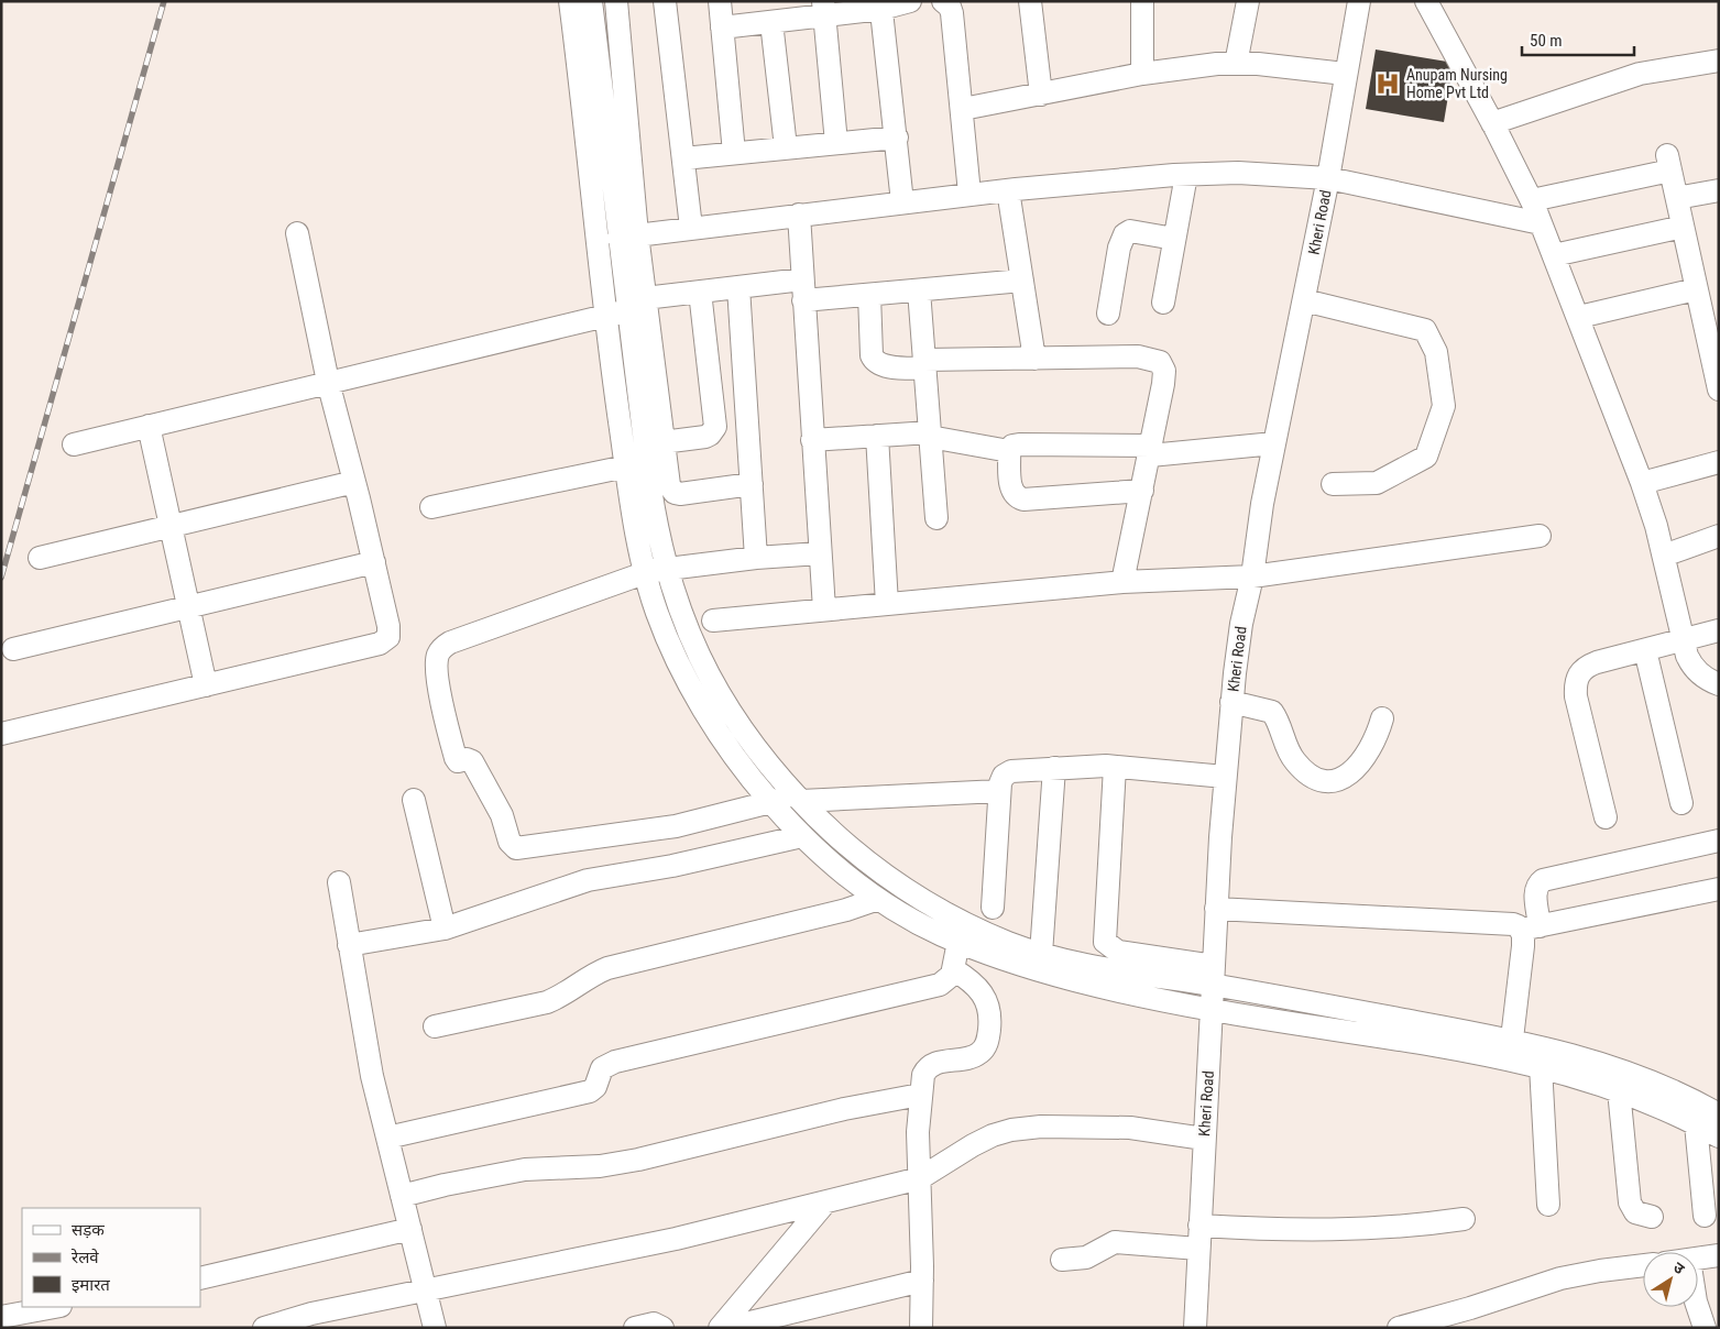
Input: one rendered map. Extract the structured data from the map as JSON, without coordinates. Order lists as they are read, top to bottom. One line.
{"streets":{"street":["Kheri Road"]},"places":{"hospital":["Anupam Nursing Home Pvt Ltd"]},"legend":["सड़क","रेलवे","इमारत"],"scale_bar":"50 m","north":"top right"}
